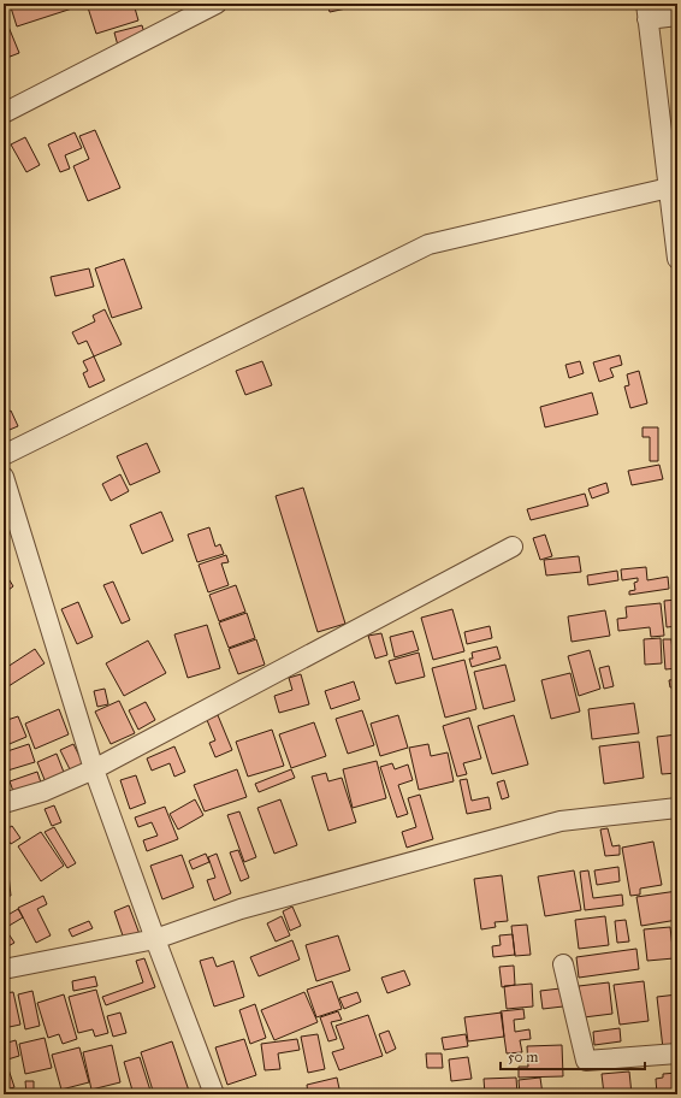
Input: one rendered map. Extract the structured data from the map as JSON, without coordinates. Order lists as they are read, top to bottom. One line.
{"scale_bar":"50 m"}
